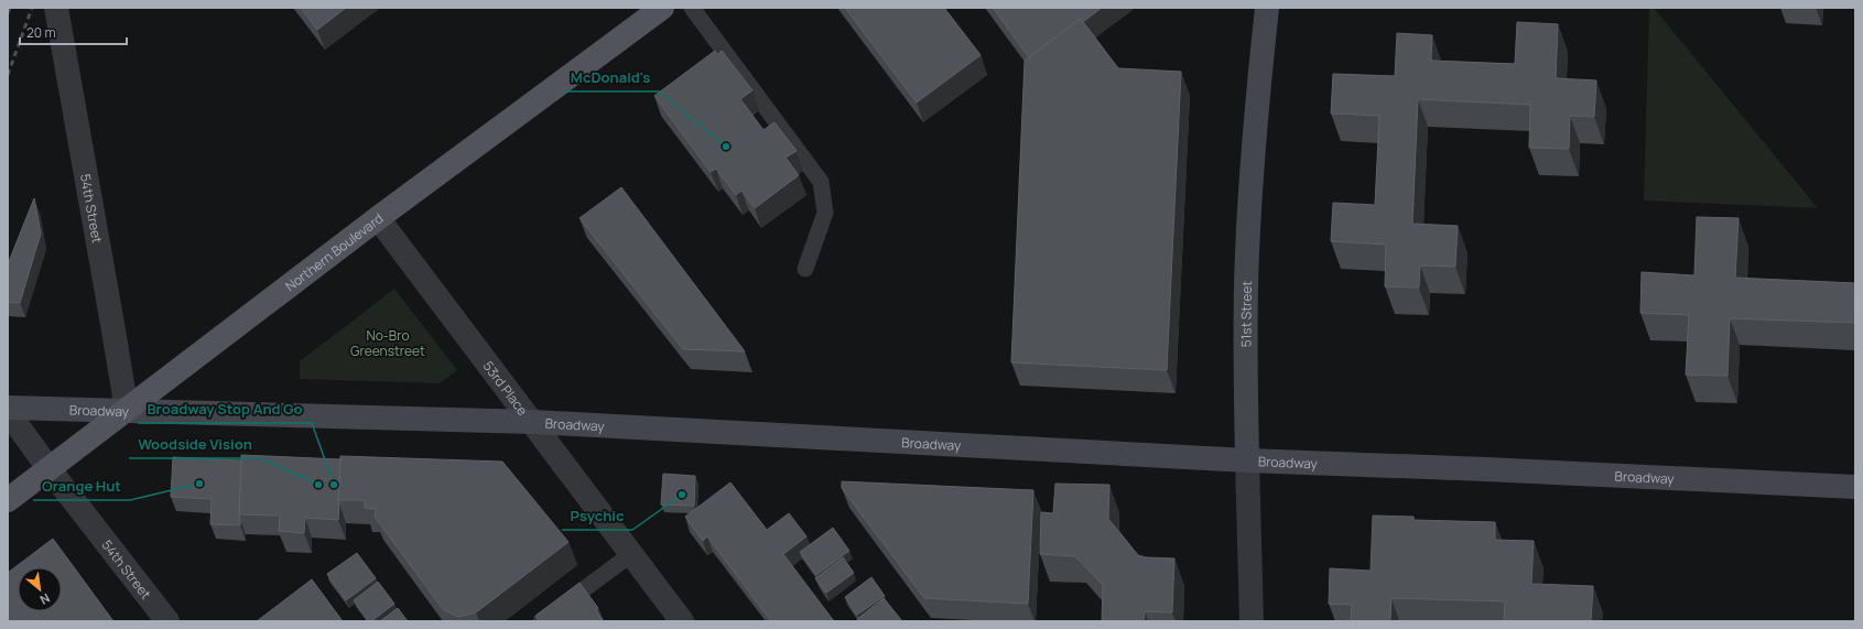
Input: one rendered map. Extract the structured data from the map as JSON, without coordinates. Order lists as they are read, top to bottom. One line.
{"streets":{"main road":["Northern Boulevard","51st Street","Broadway"],"street":["54th Street","53rd Place"]},"crossings":[["54th Street","Northern Boulevard"],["54th Street","Broadway"],["Northern Boulevard","53rd Place"],["Northern Boulevard","Broadway"],["51st Street","Broadway"],["53rd Place","Broadway"]],"parks":["No-Bro Greenstreet"],"places":["McDonald's","Orange Hut","Woodside Vision","Broadway Stop And Go","Psychic"],"scale_bar":"20 m","north":"bottom right"}
